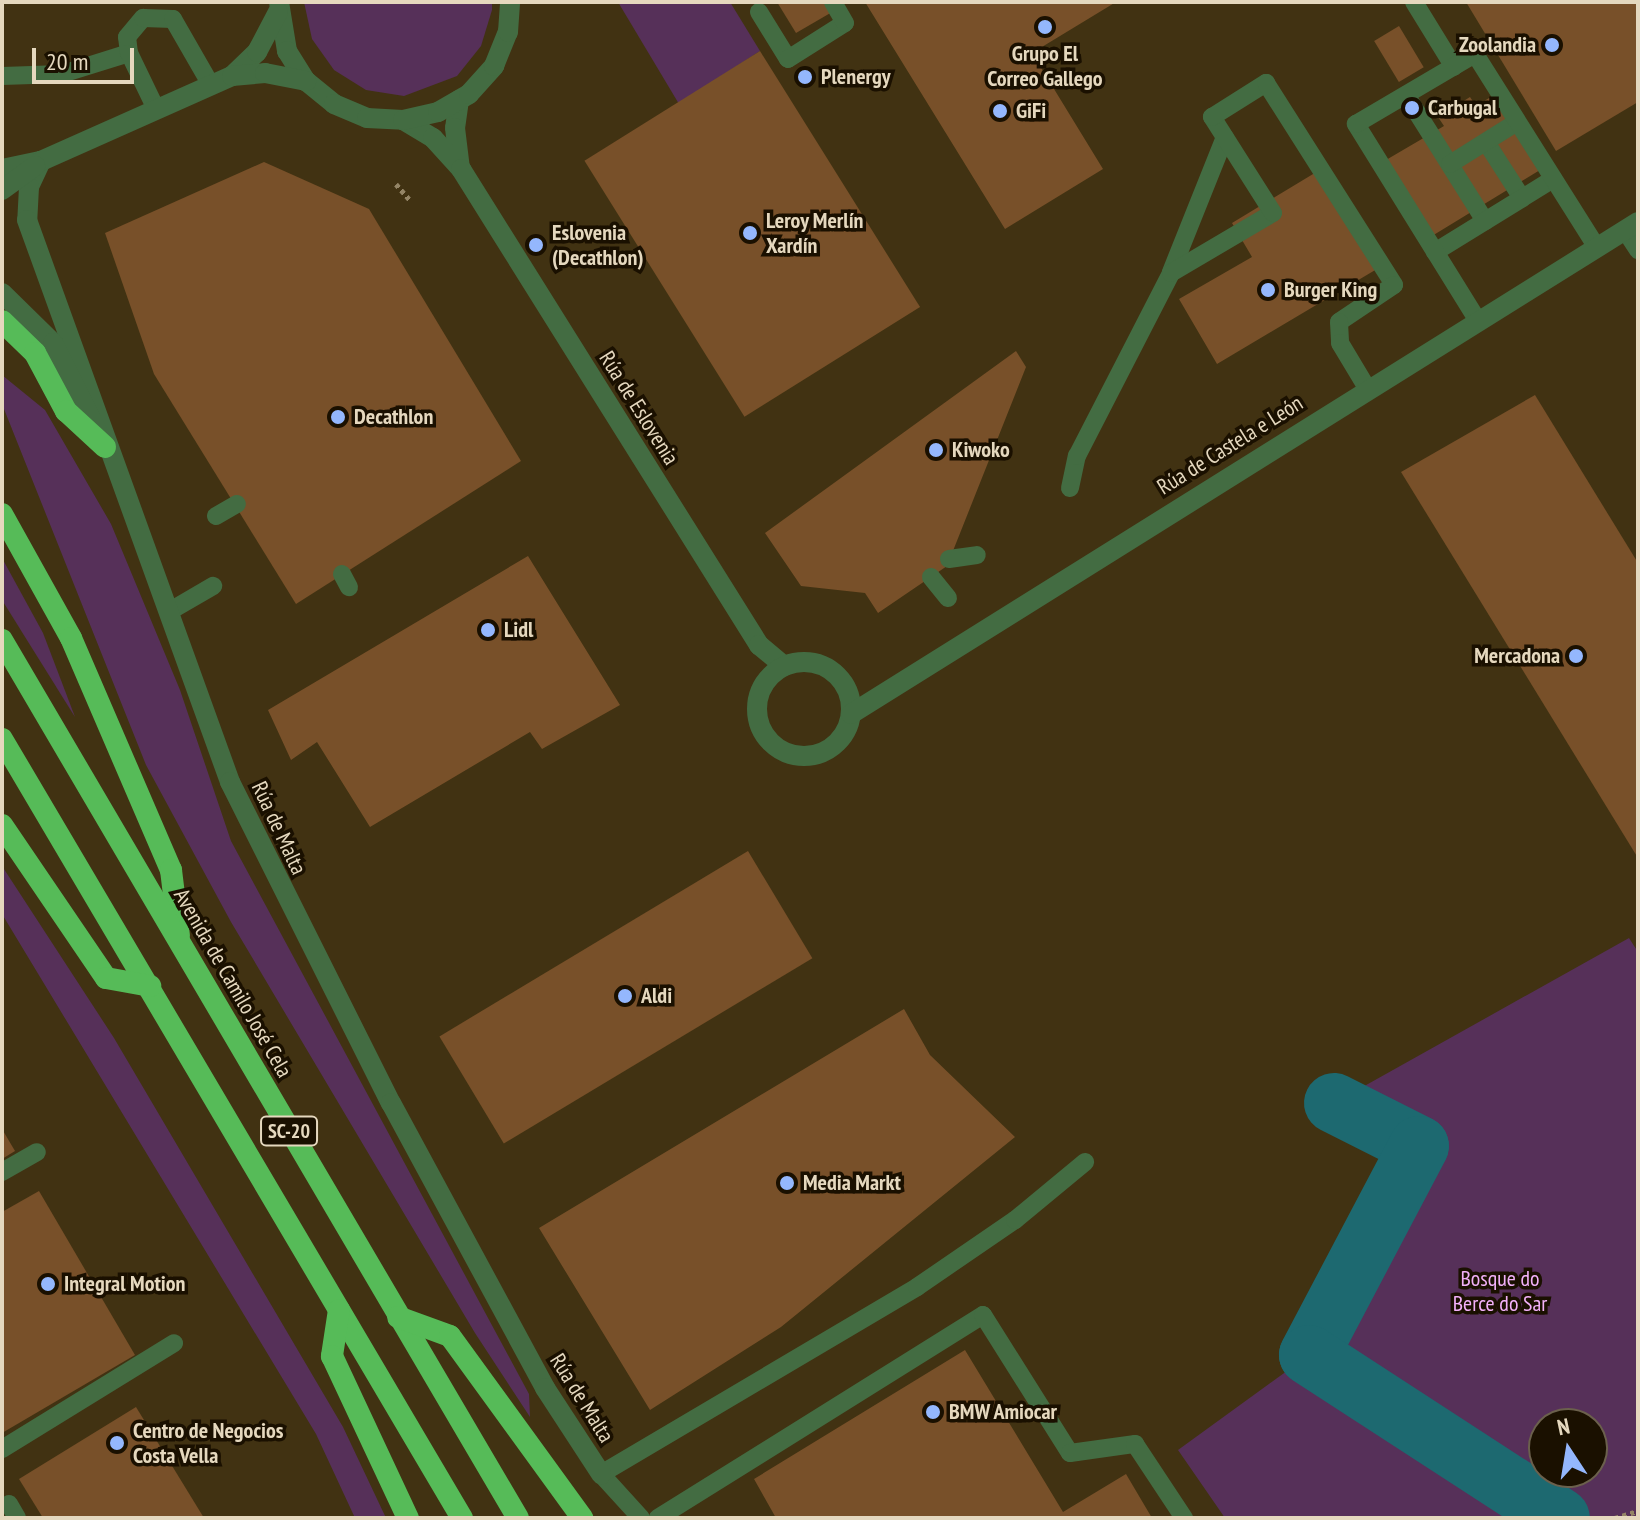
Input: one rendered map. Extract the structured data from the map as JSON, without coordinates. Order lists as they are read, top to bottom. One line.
{"streets":{"highway":["Avenida de Camilo José Cela","SC-20"],"street":["Rúa de Eslovenia","Rúa de Castela e León","Rúa de Malta"]},"crossings":[["Rúa de Eslovenia","Rúa de Castela e León"],["Avenida de Camilo José Cela","SC-20"]],"parks":["Bosque do Berce do Sar"],"places":["Grupo El Correo Gallego","Zoolandia","Plenergy","Carbugal","GiFi","Leroy Merlín Xardín","Eslovenia (Decathlon)","Burger King","Decathlon","Kiwoko","Lidl","Mercadona","Aldi","Media Markt","Integral Motion","BMW Amiocar","Centro de Negocios Costa Vella"],"scale_bar":"20 m","north":"top"}
